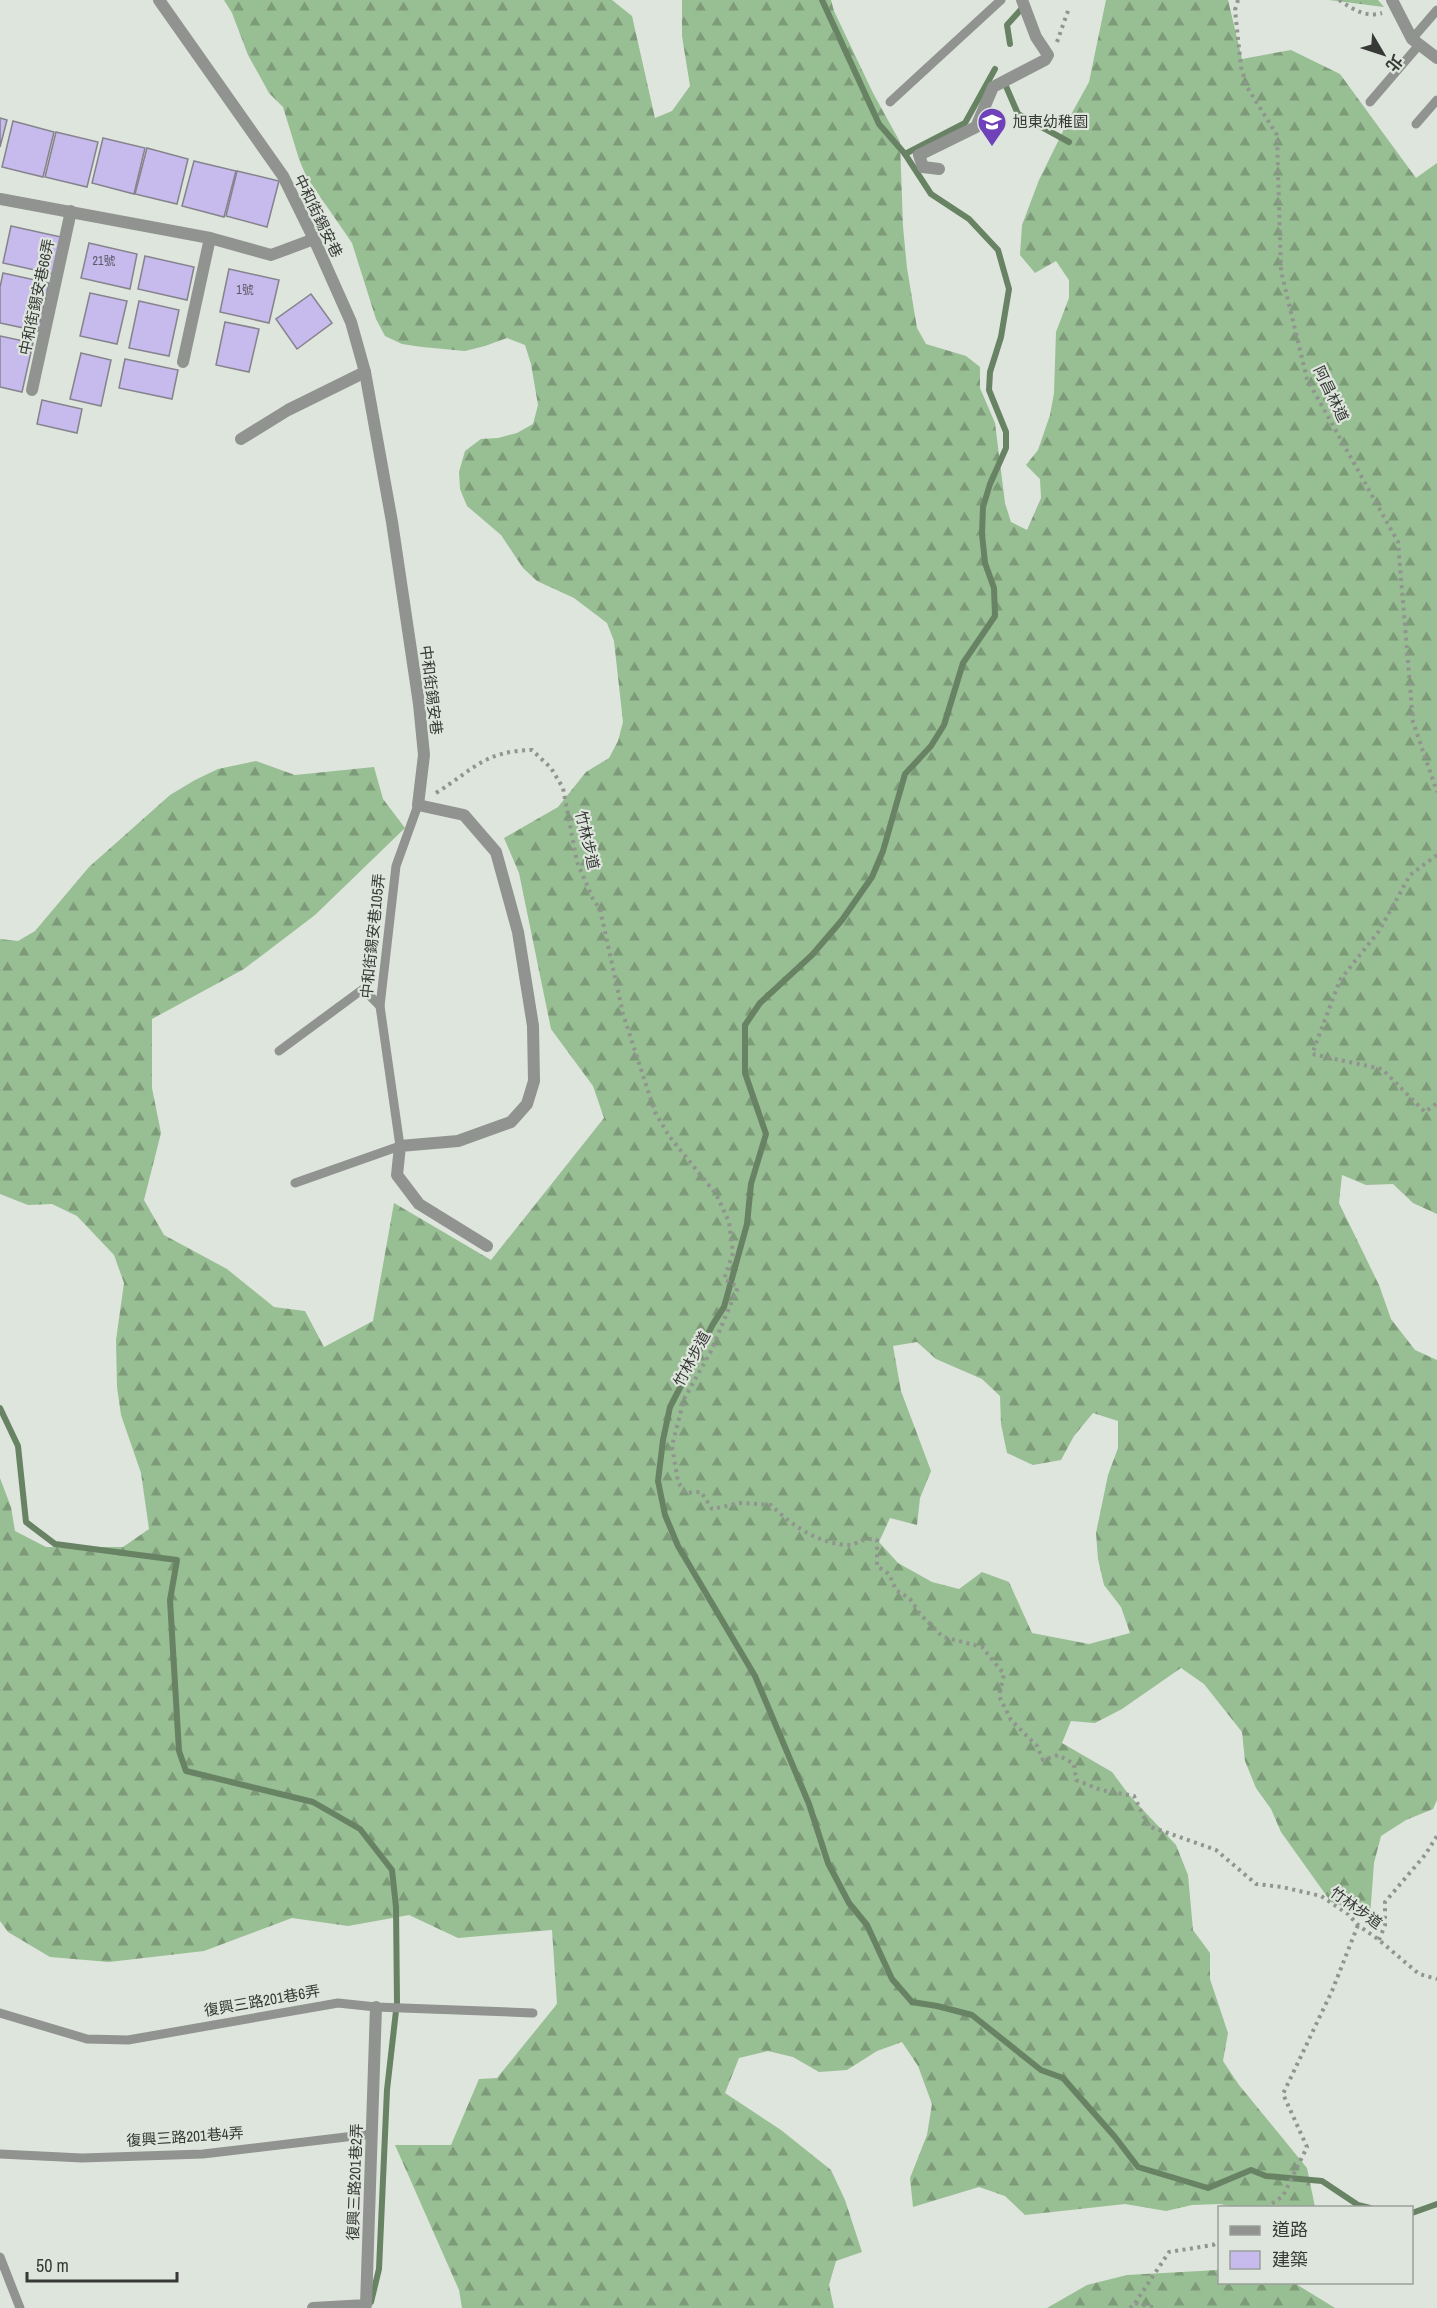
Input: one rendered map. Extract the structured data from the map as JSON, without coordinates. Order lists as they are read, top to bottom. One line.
{"streets":{"street":["中和街錫安巷","中和街錫安巷66弄","復興三路201巷2弄"],"lane":["中和街錫安巷105弄","復興三路201巷6弄","復興三路201巷4弄"],"path":["阿昌林道","竹林步道"]},"crossings":[["中和街錫安巷","竹林步道"],["中和街錫安巷","中和街錫安巷105弄"],["竹林步道","中和街錫安巷105弄"],["復興三路201巷6弄","復興三路201巷2弄"],["復興三路201巷4弄","復興三路201巷2弄"]],"places":{"school or university":["旭東幼稚園"]},"house_numbers":["21號","1號"],"legend":["道路","建築"],"scale_bar":"50 m","north":"bottom right"}
